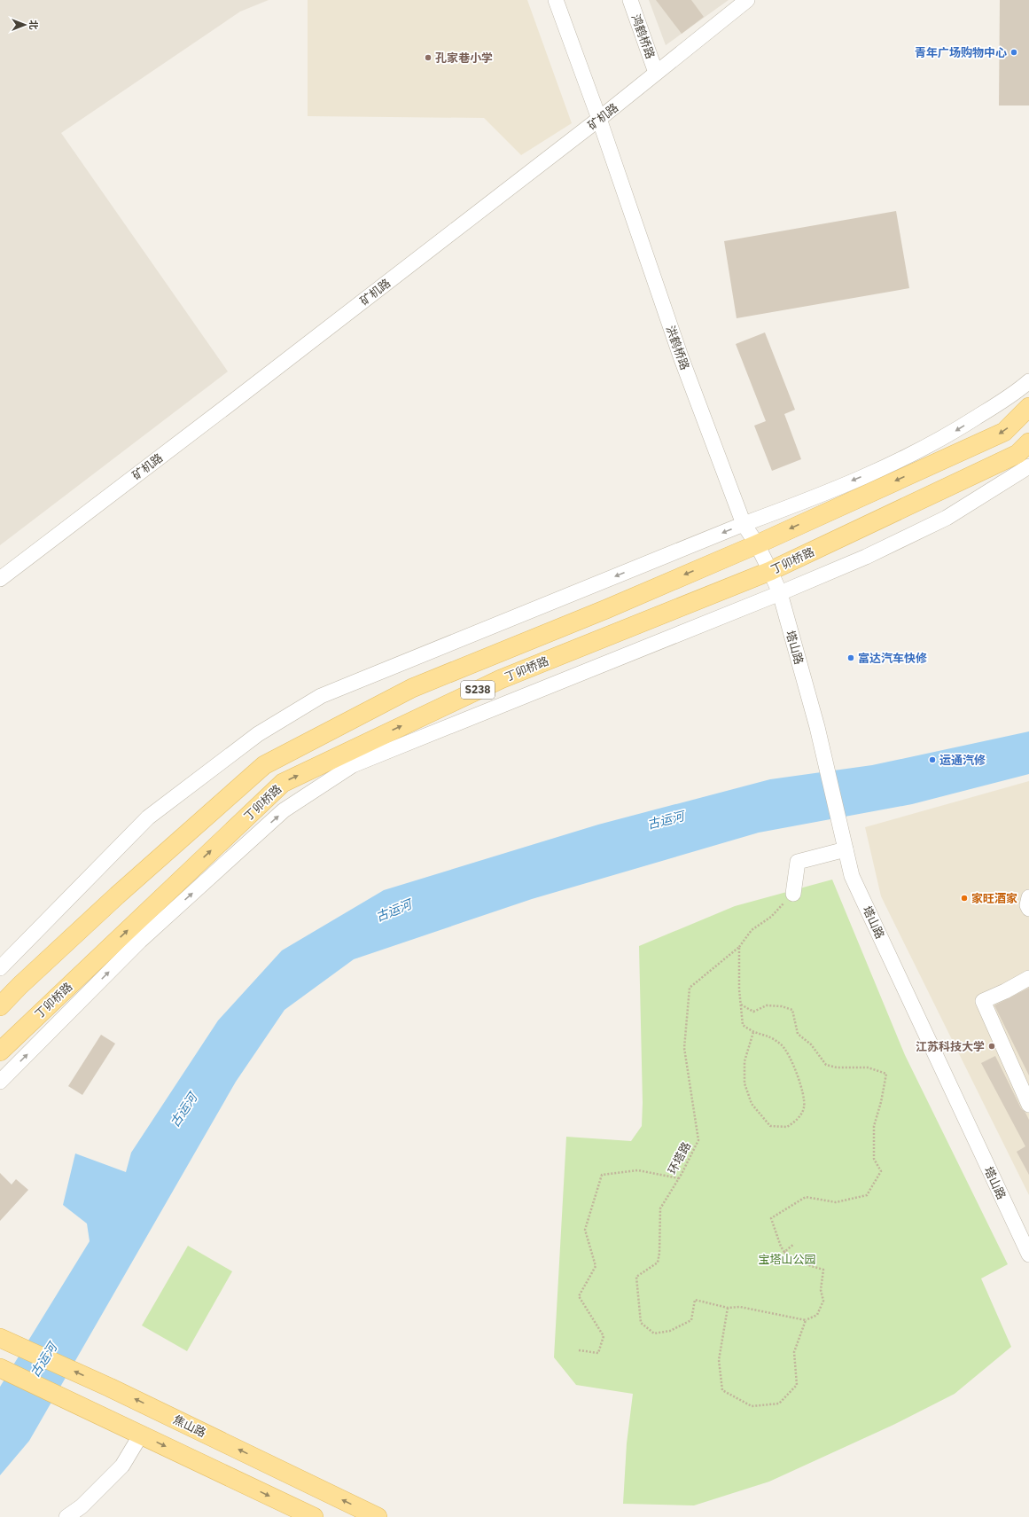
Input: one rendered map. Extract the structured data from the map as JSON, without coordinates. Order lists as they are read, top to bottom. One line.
{"streets":{"main road":["丁卯桥路","S238","焦山路"],"street":["鸿鹤桥路","矿机路","洪鹤桥路","塔山路"],"path":["环塔路"]},"crossings":[["鸿鹤桥路","矿机路"],["矿机路","洪鹤桥路"],["洪鹤桥路","丁卯桥路"],["洪鹤桥路","塔山路"],["洪鹤桥路","S238"],["丁卯桥路","塔山路"]],"water":["古运河"],"parks":["宝塔山公园"],"places":["青年广场购物中心","孔家巷小学","富达汽车快修","运通汽修","家旺酒家","江苏科技大学"],"north":"right"}
